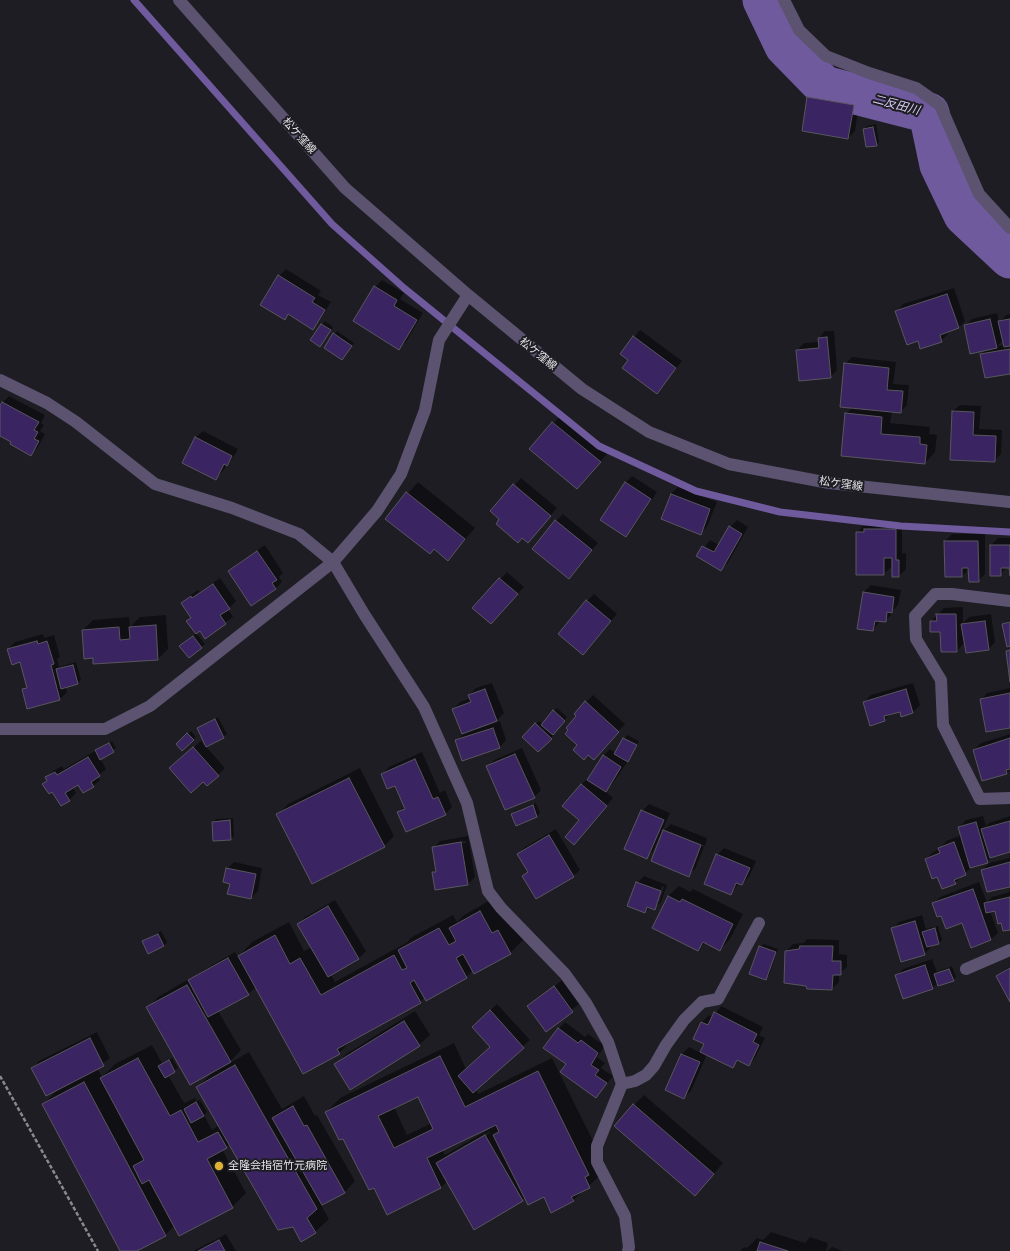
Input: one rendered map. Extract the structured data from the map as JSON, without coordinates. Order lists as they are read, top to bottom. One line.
{"streets":{"street":["松ケ窪線"]},"water":["二反田川"],"places":["全隆会指宿竹元病院"]}
